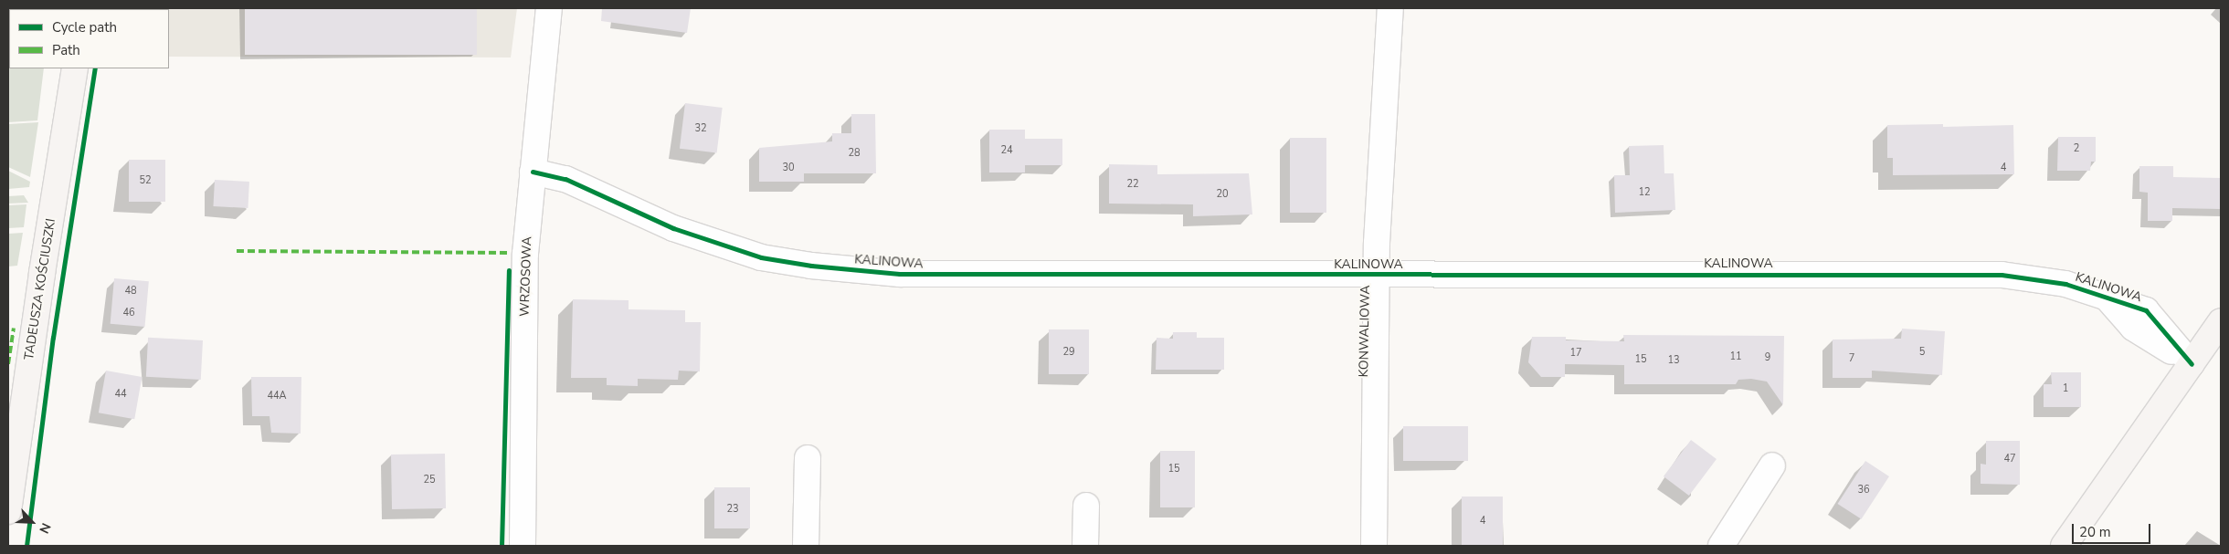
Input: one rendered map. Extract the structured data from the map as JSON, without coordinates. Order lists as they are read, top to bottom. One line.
{"streets":{"street":["KALINOWA","WRZOSOWA","TADEUSZA KOŚCIUSZKI","KONWALIOWA"]},"crossings":[["KALINOWA","WRZOSOWA"],["KALINOWA","KONWALIOWA"]],"house_numbers":["32","2","24","28","30","4","52","22","12","20","48","46","29","5","17","11","9","7","15","13","1","44","44A","47","15","25","36","23","4"],"legend":["Cycle path","Path"],"scale_bar":"20 m","north":"bottom right"}
